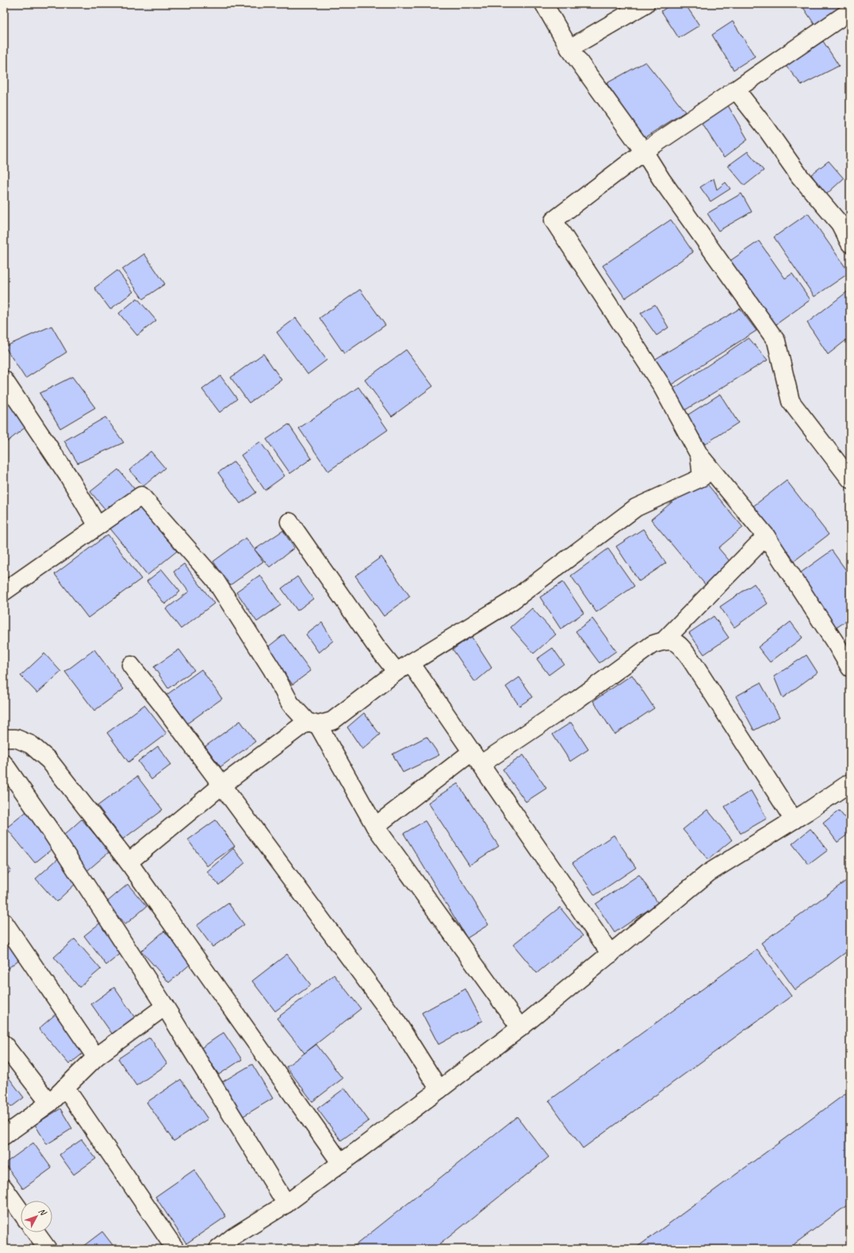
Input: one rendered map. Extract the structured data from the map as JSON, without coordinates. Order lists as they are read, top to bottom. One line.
{"north":"top right"}
